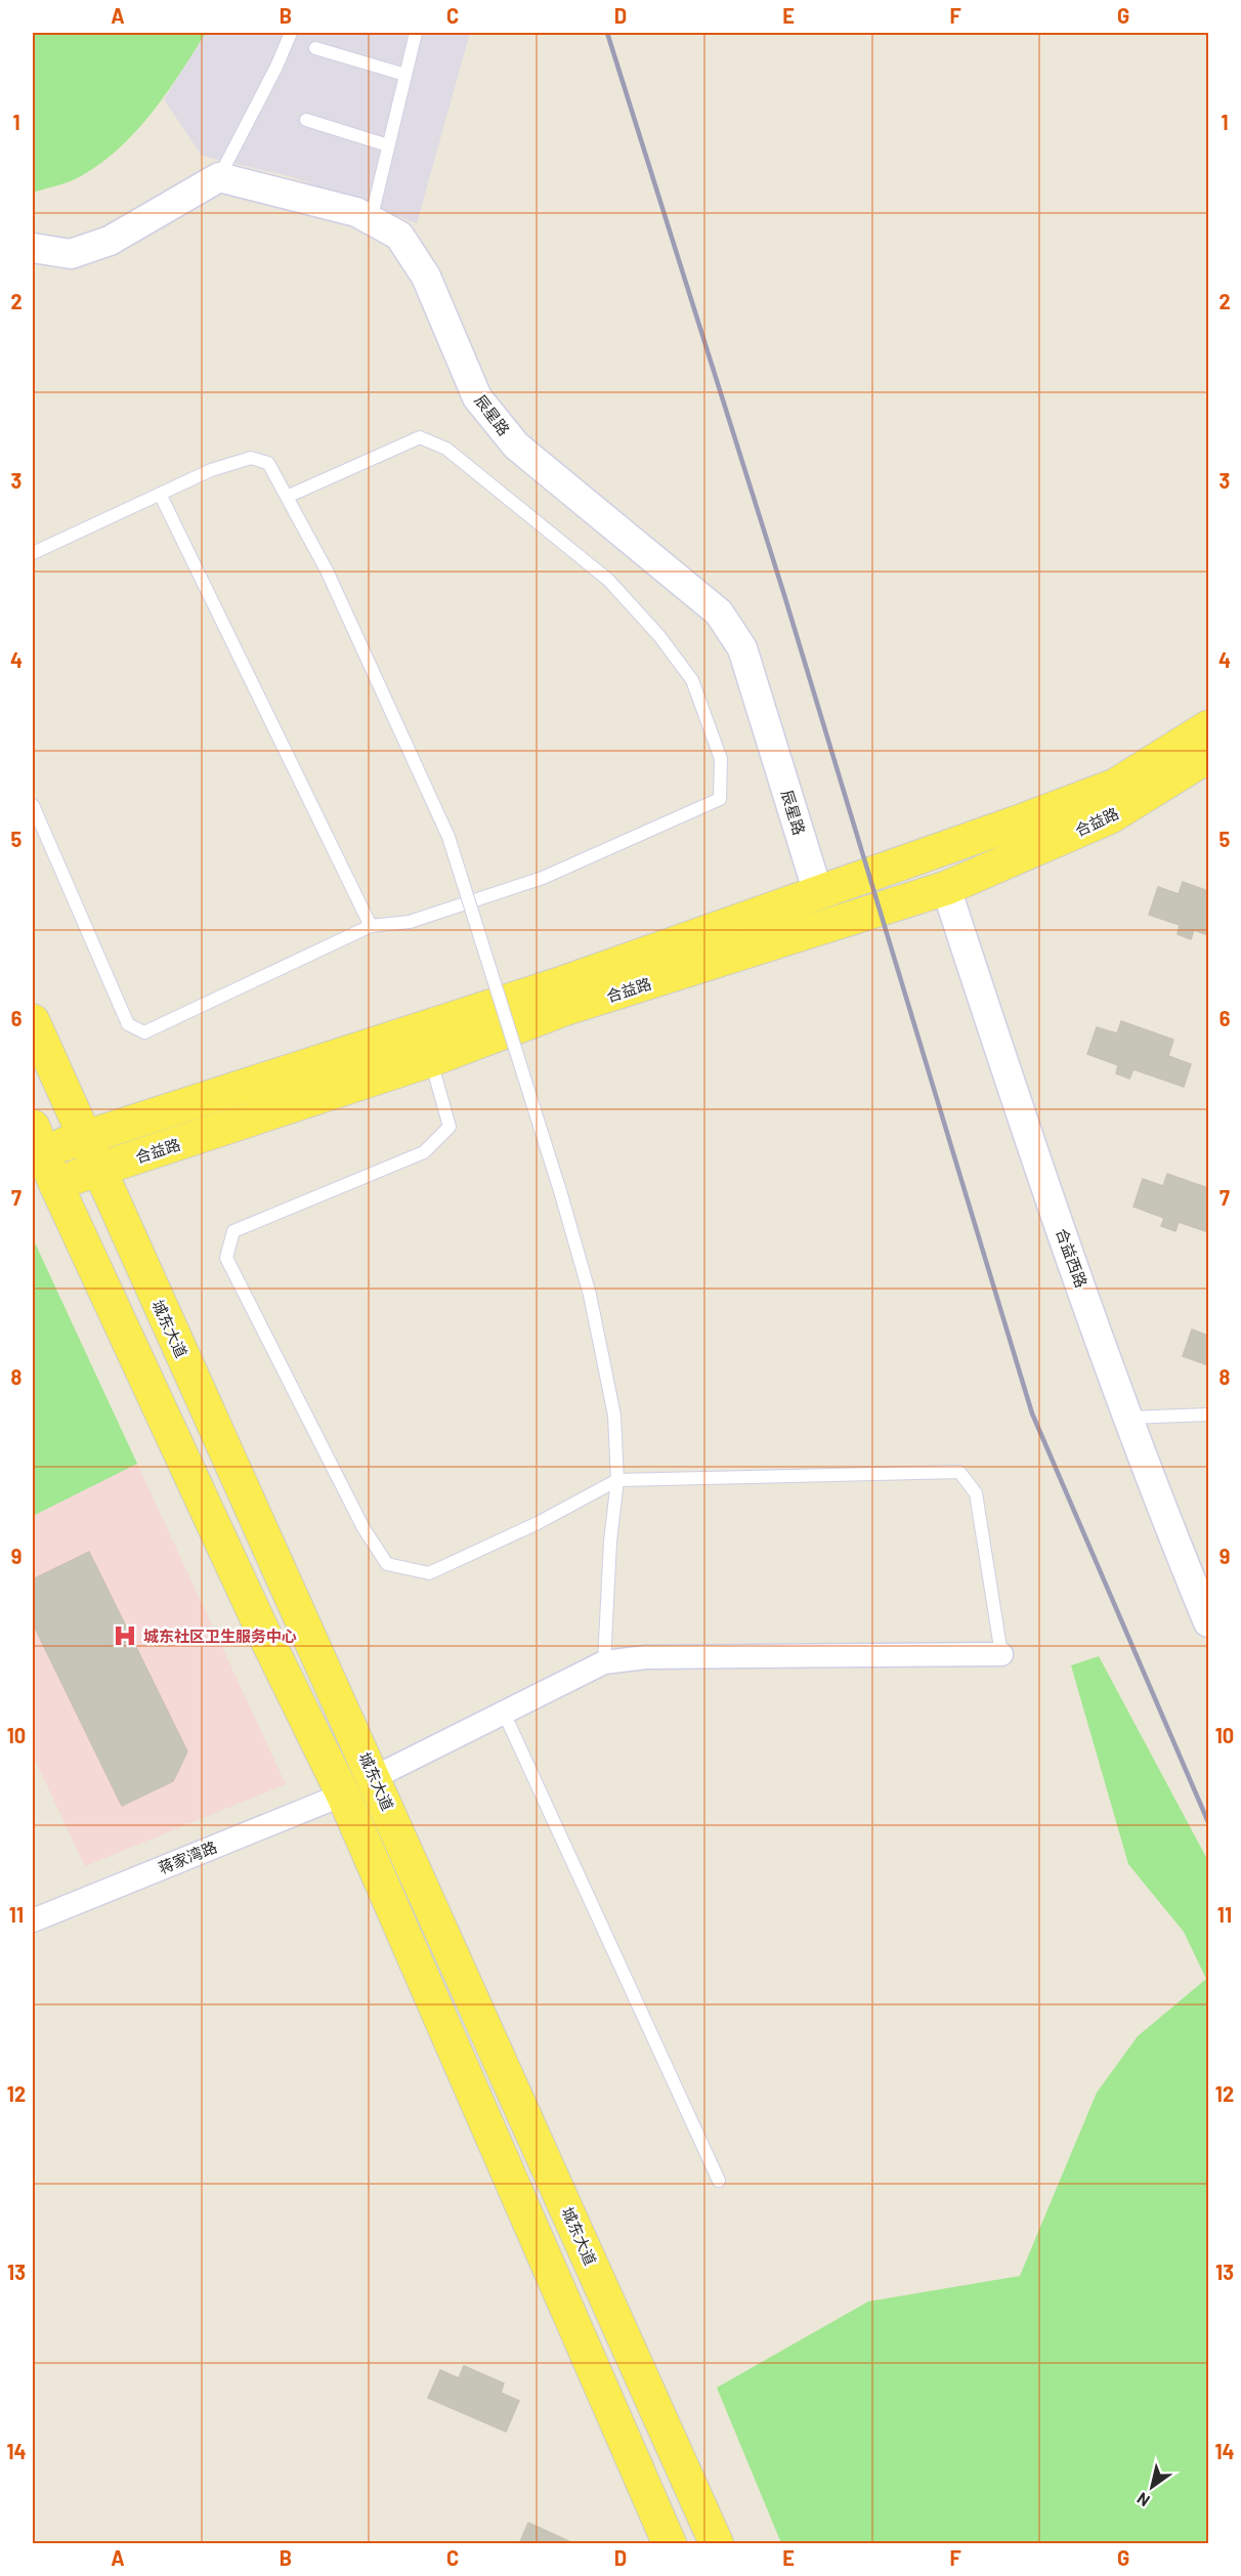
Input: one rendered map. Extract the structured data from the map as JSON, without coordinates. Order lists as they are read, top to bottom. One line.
{"streets":{"main road":["合益路","城东大道"],"street":["辰星路","合益西路","蒋家湾路"]},"crossings":[["辰星路","合益路"],["合益路","合益西路"],["合益路","城东大道"]],"places":{"hospital":["城东社区卫生服务中心"]},"north":"bottom left","grid":{"columns":["A","B","C","D","E","F","G"],"rows":["1","2","3","4","5","6","7","8","9","10","11","12","13","14"]}}
